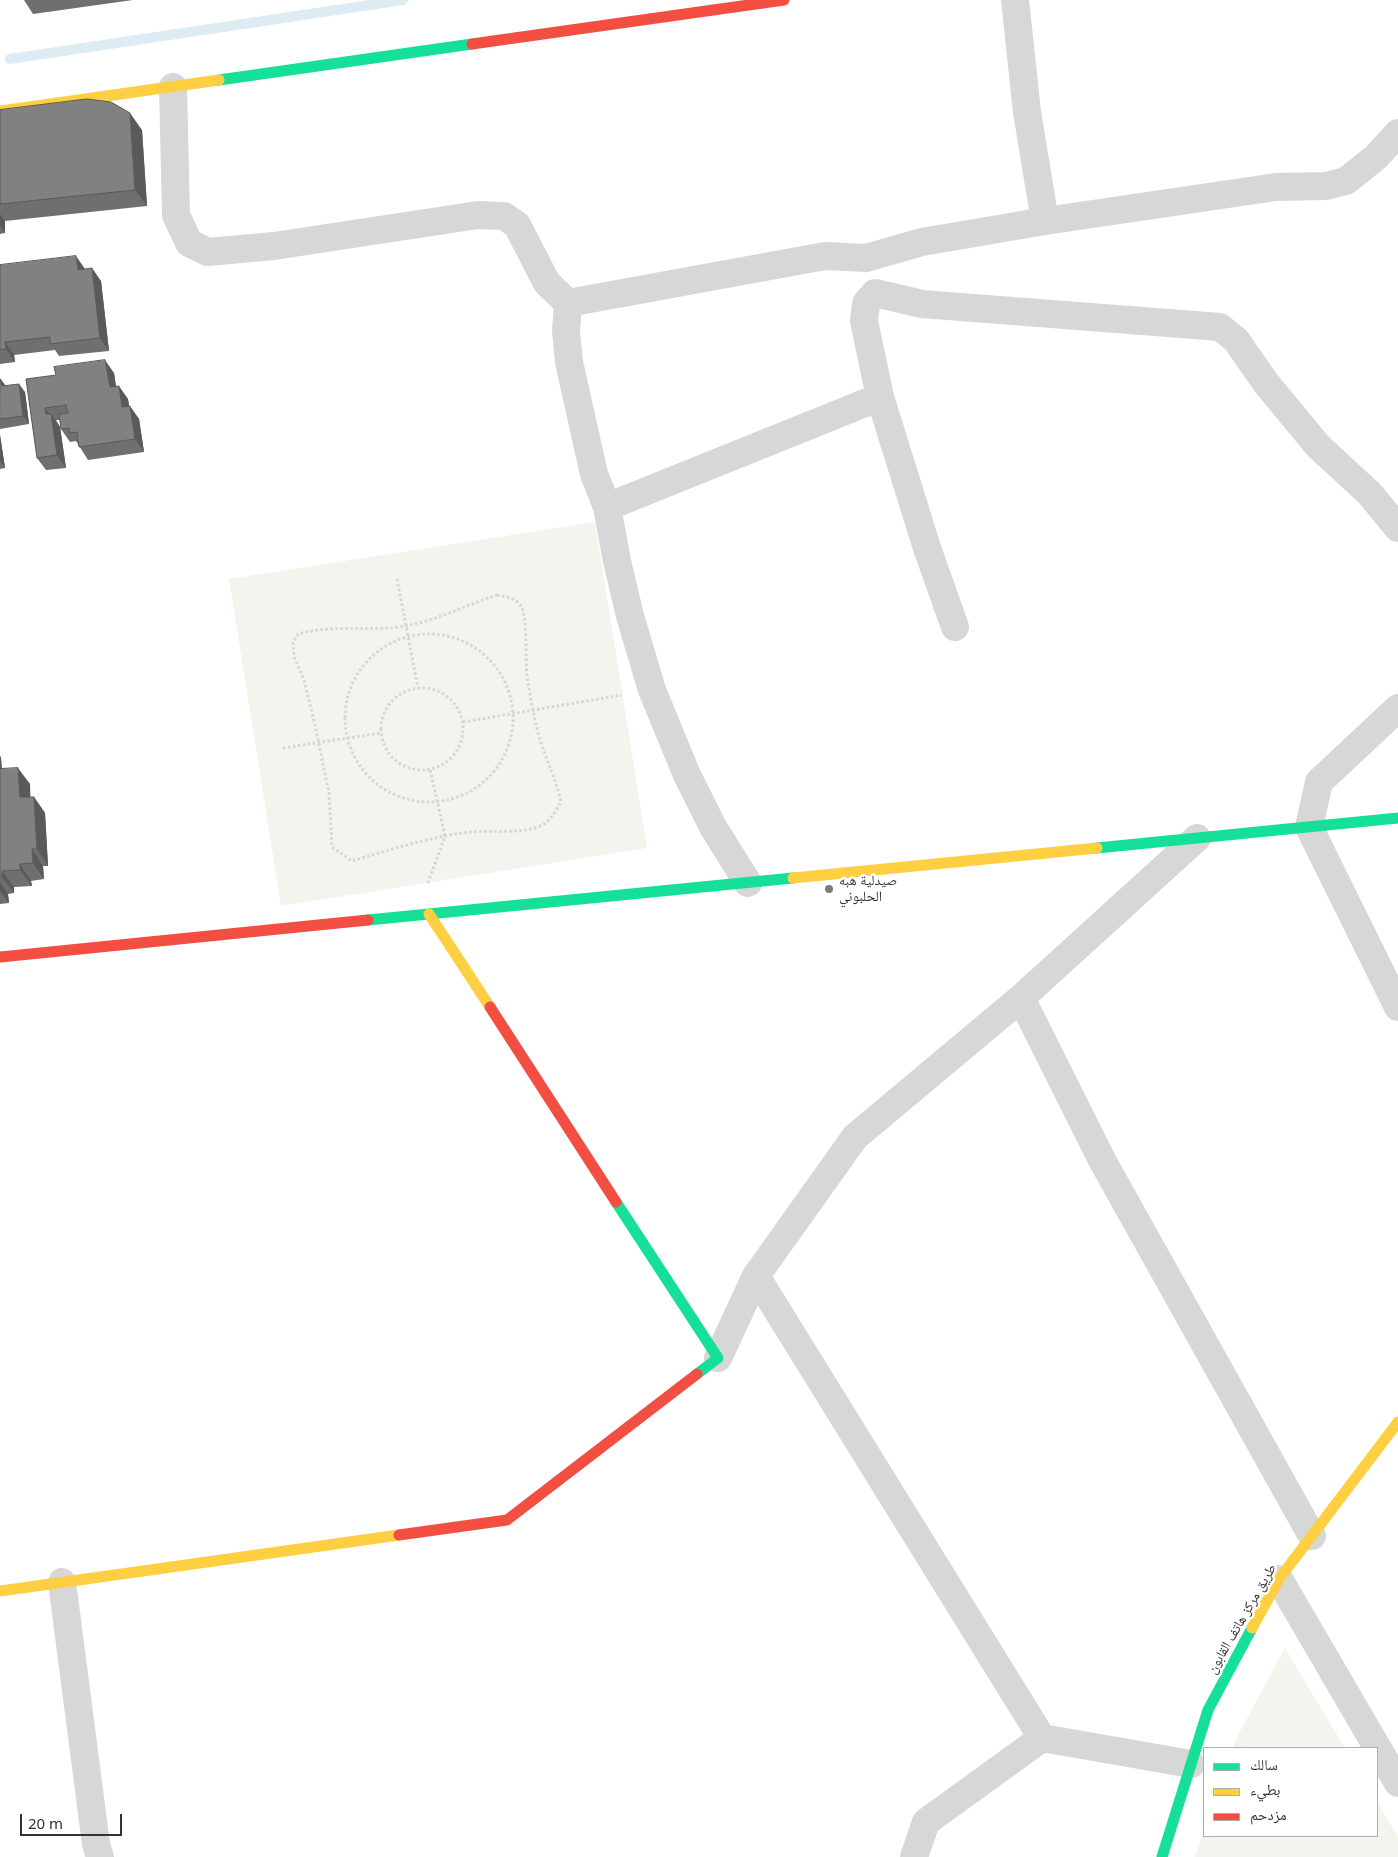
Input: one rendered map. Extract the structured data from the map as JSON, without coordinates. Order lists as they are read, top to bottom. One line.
{"streets":{"main road":["طريق مركز هاتف القابون"]},"places":["صيدلية هبه الحلبوني"],"legend":["سالك","بطيء","مزدحم"],"scale_bar":"20 m"}
